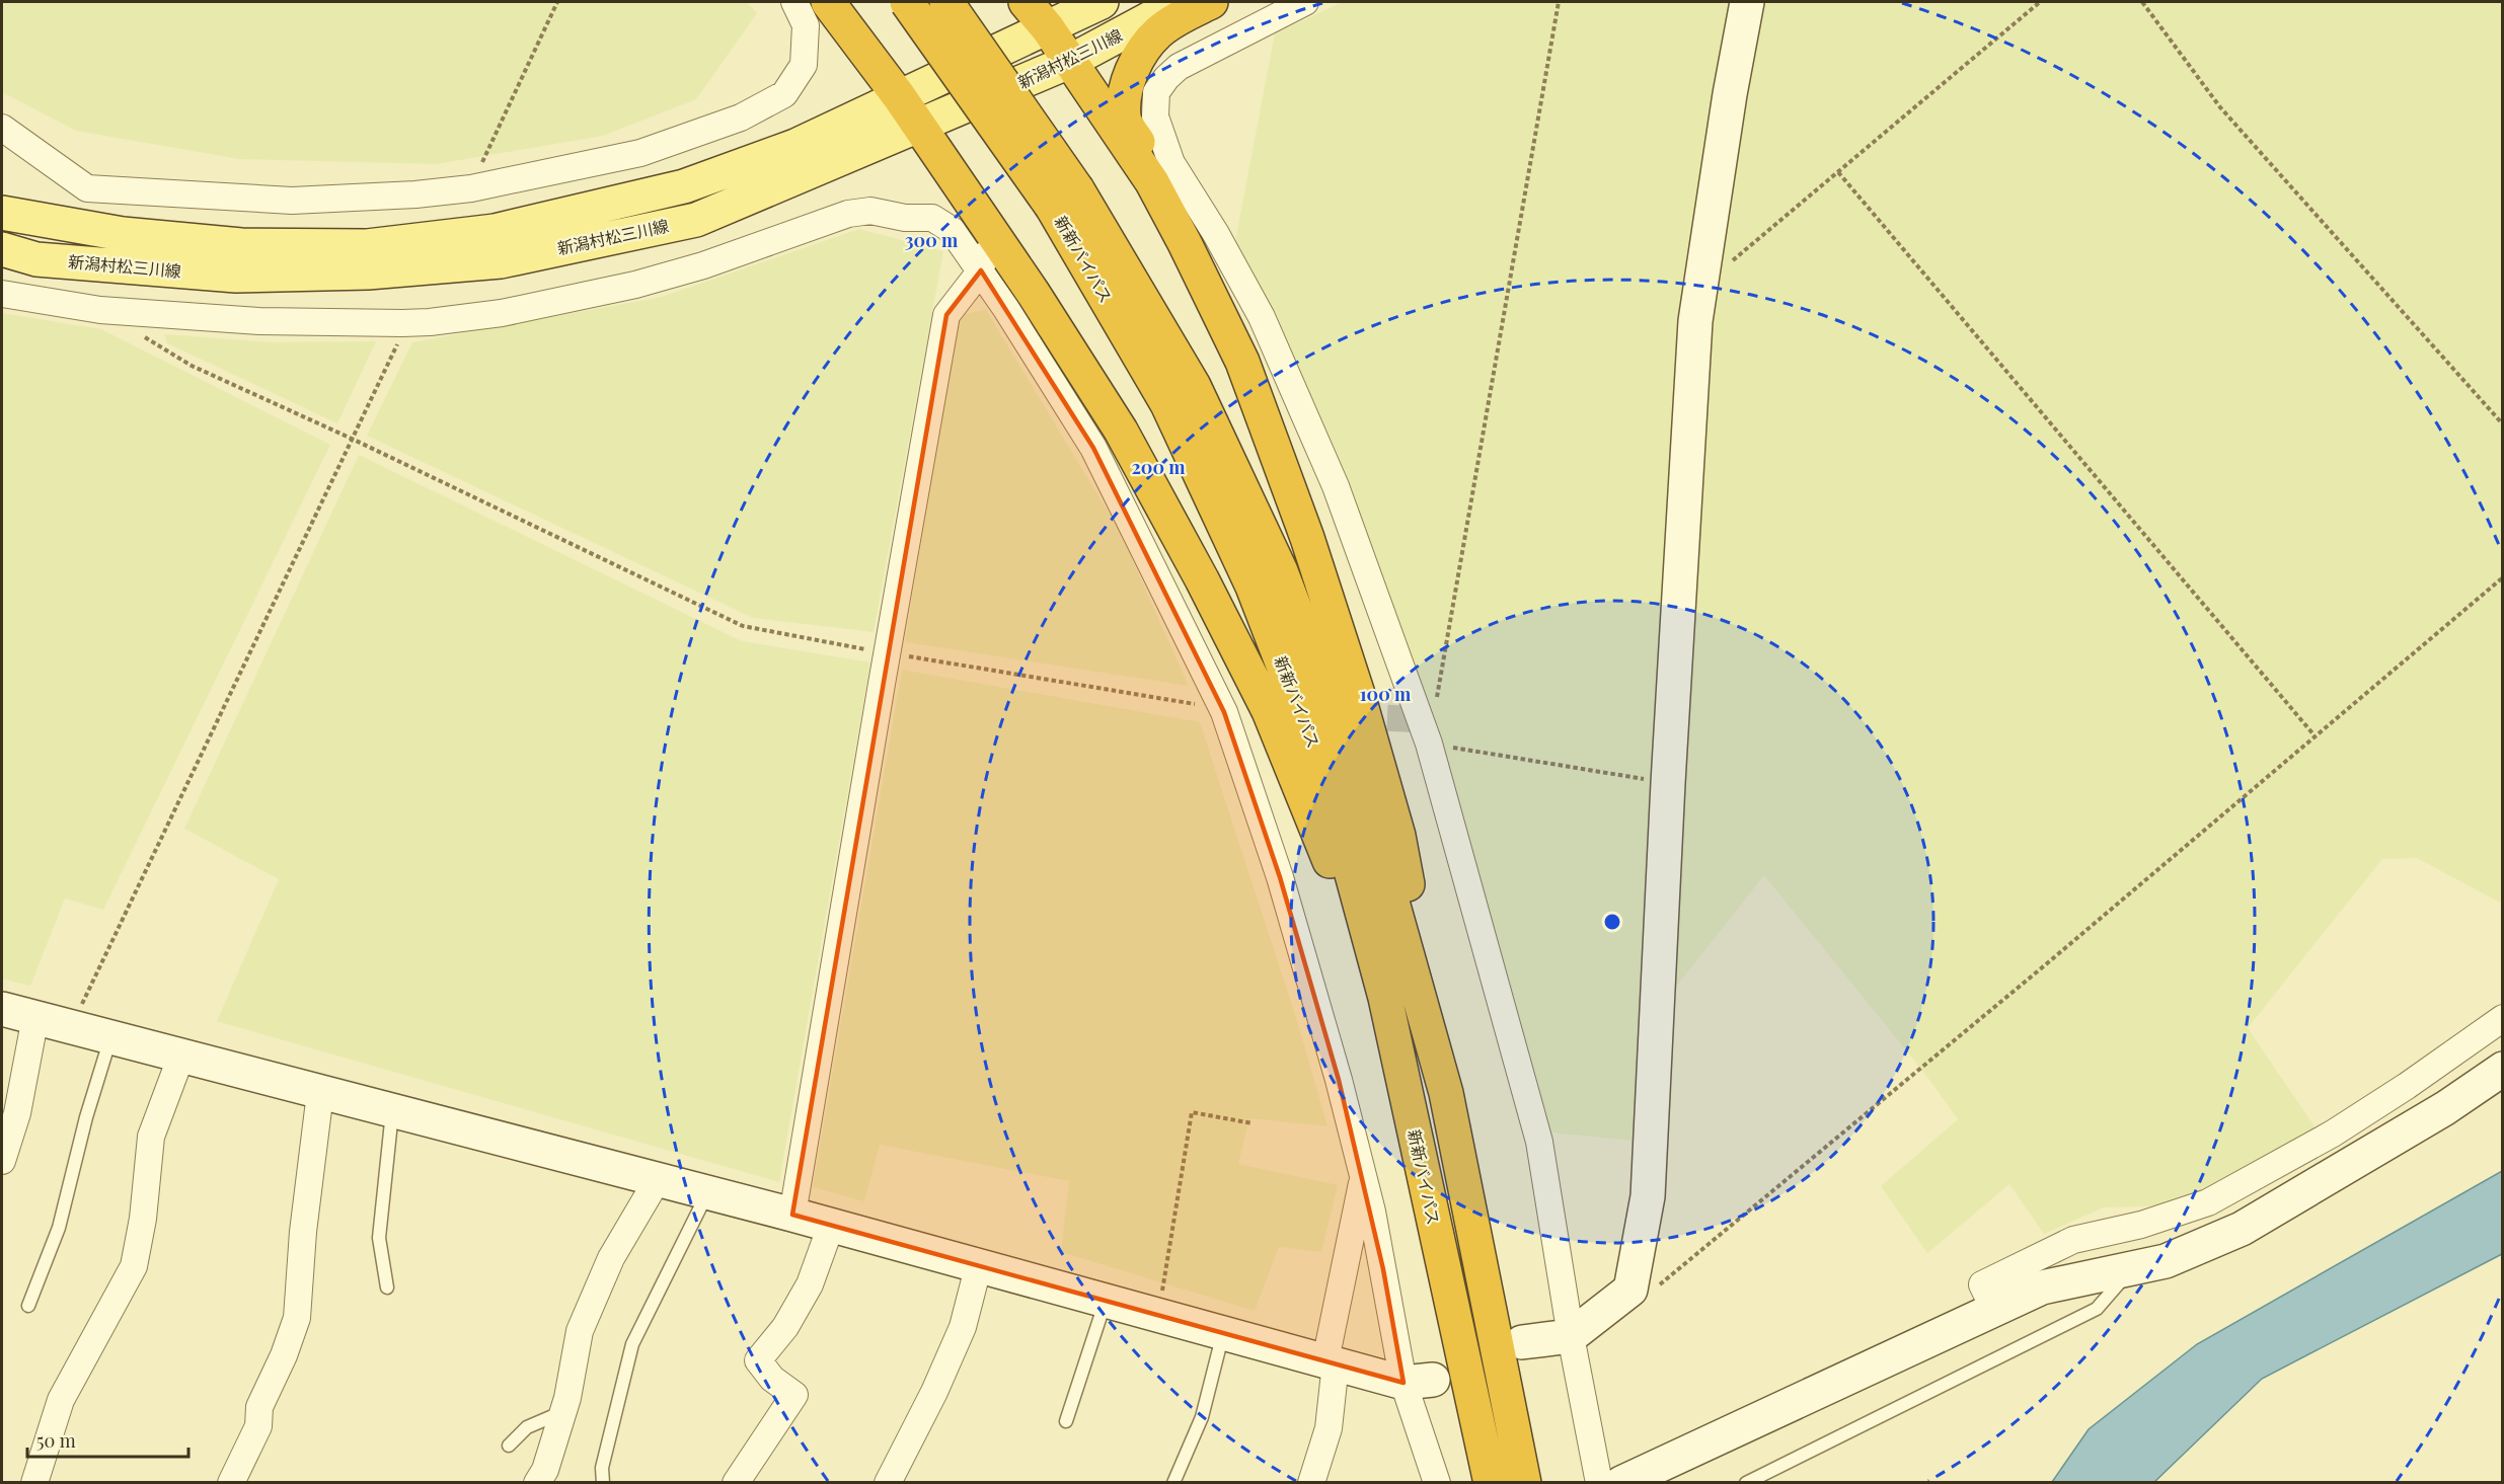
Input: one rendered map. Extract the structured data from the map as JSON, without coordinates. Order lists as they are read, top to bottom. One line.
{"streets":{"highway":["新新バイパス"],"main road":["新潟村松三川線"]},"scale_bar":"50 m","rings":["300 m","200 m","100 m"]}
